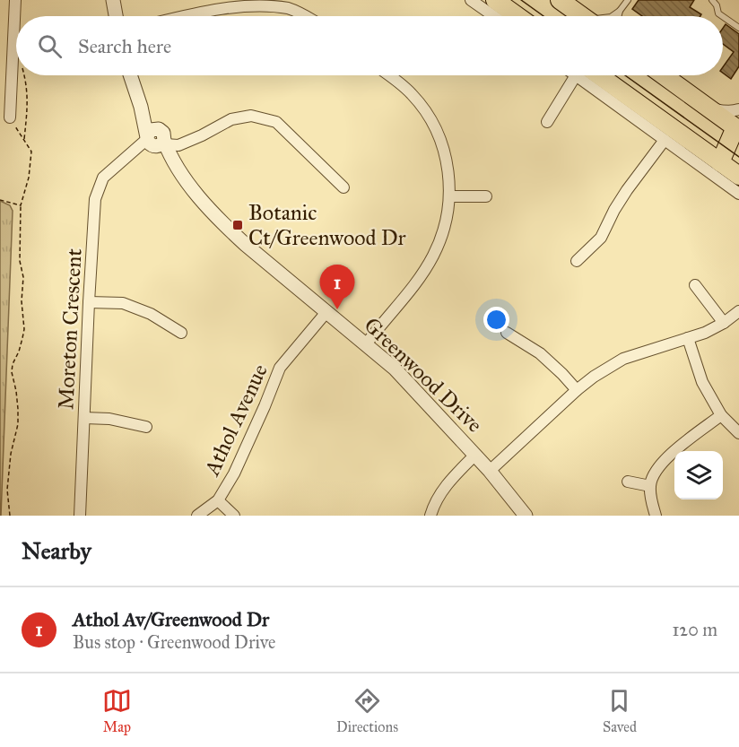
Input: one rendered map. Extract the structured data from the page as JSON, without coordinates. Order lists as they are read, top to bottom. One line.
{"streets":{"street":["Moreton Crescent","Greenwood Drive","Athol Avenue"]},"crossings":[["Moreton Crescent","Greenwood Drive"],["Greenwood Drive","Athol Avenue"]],"places":{"transit":["Botanic Ct/Greenwood Dr"]},"page":{"search":"Search here","pins":"1","heading":"Nearby","list":[{"mark":"1","name":"Athol Av/Greenwood Dr","note":"Bus stop · Greenwood Drive","value":"120 m"}],"nav":["Map","Directions","Saved"]}}
